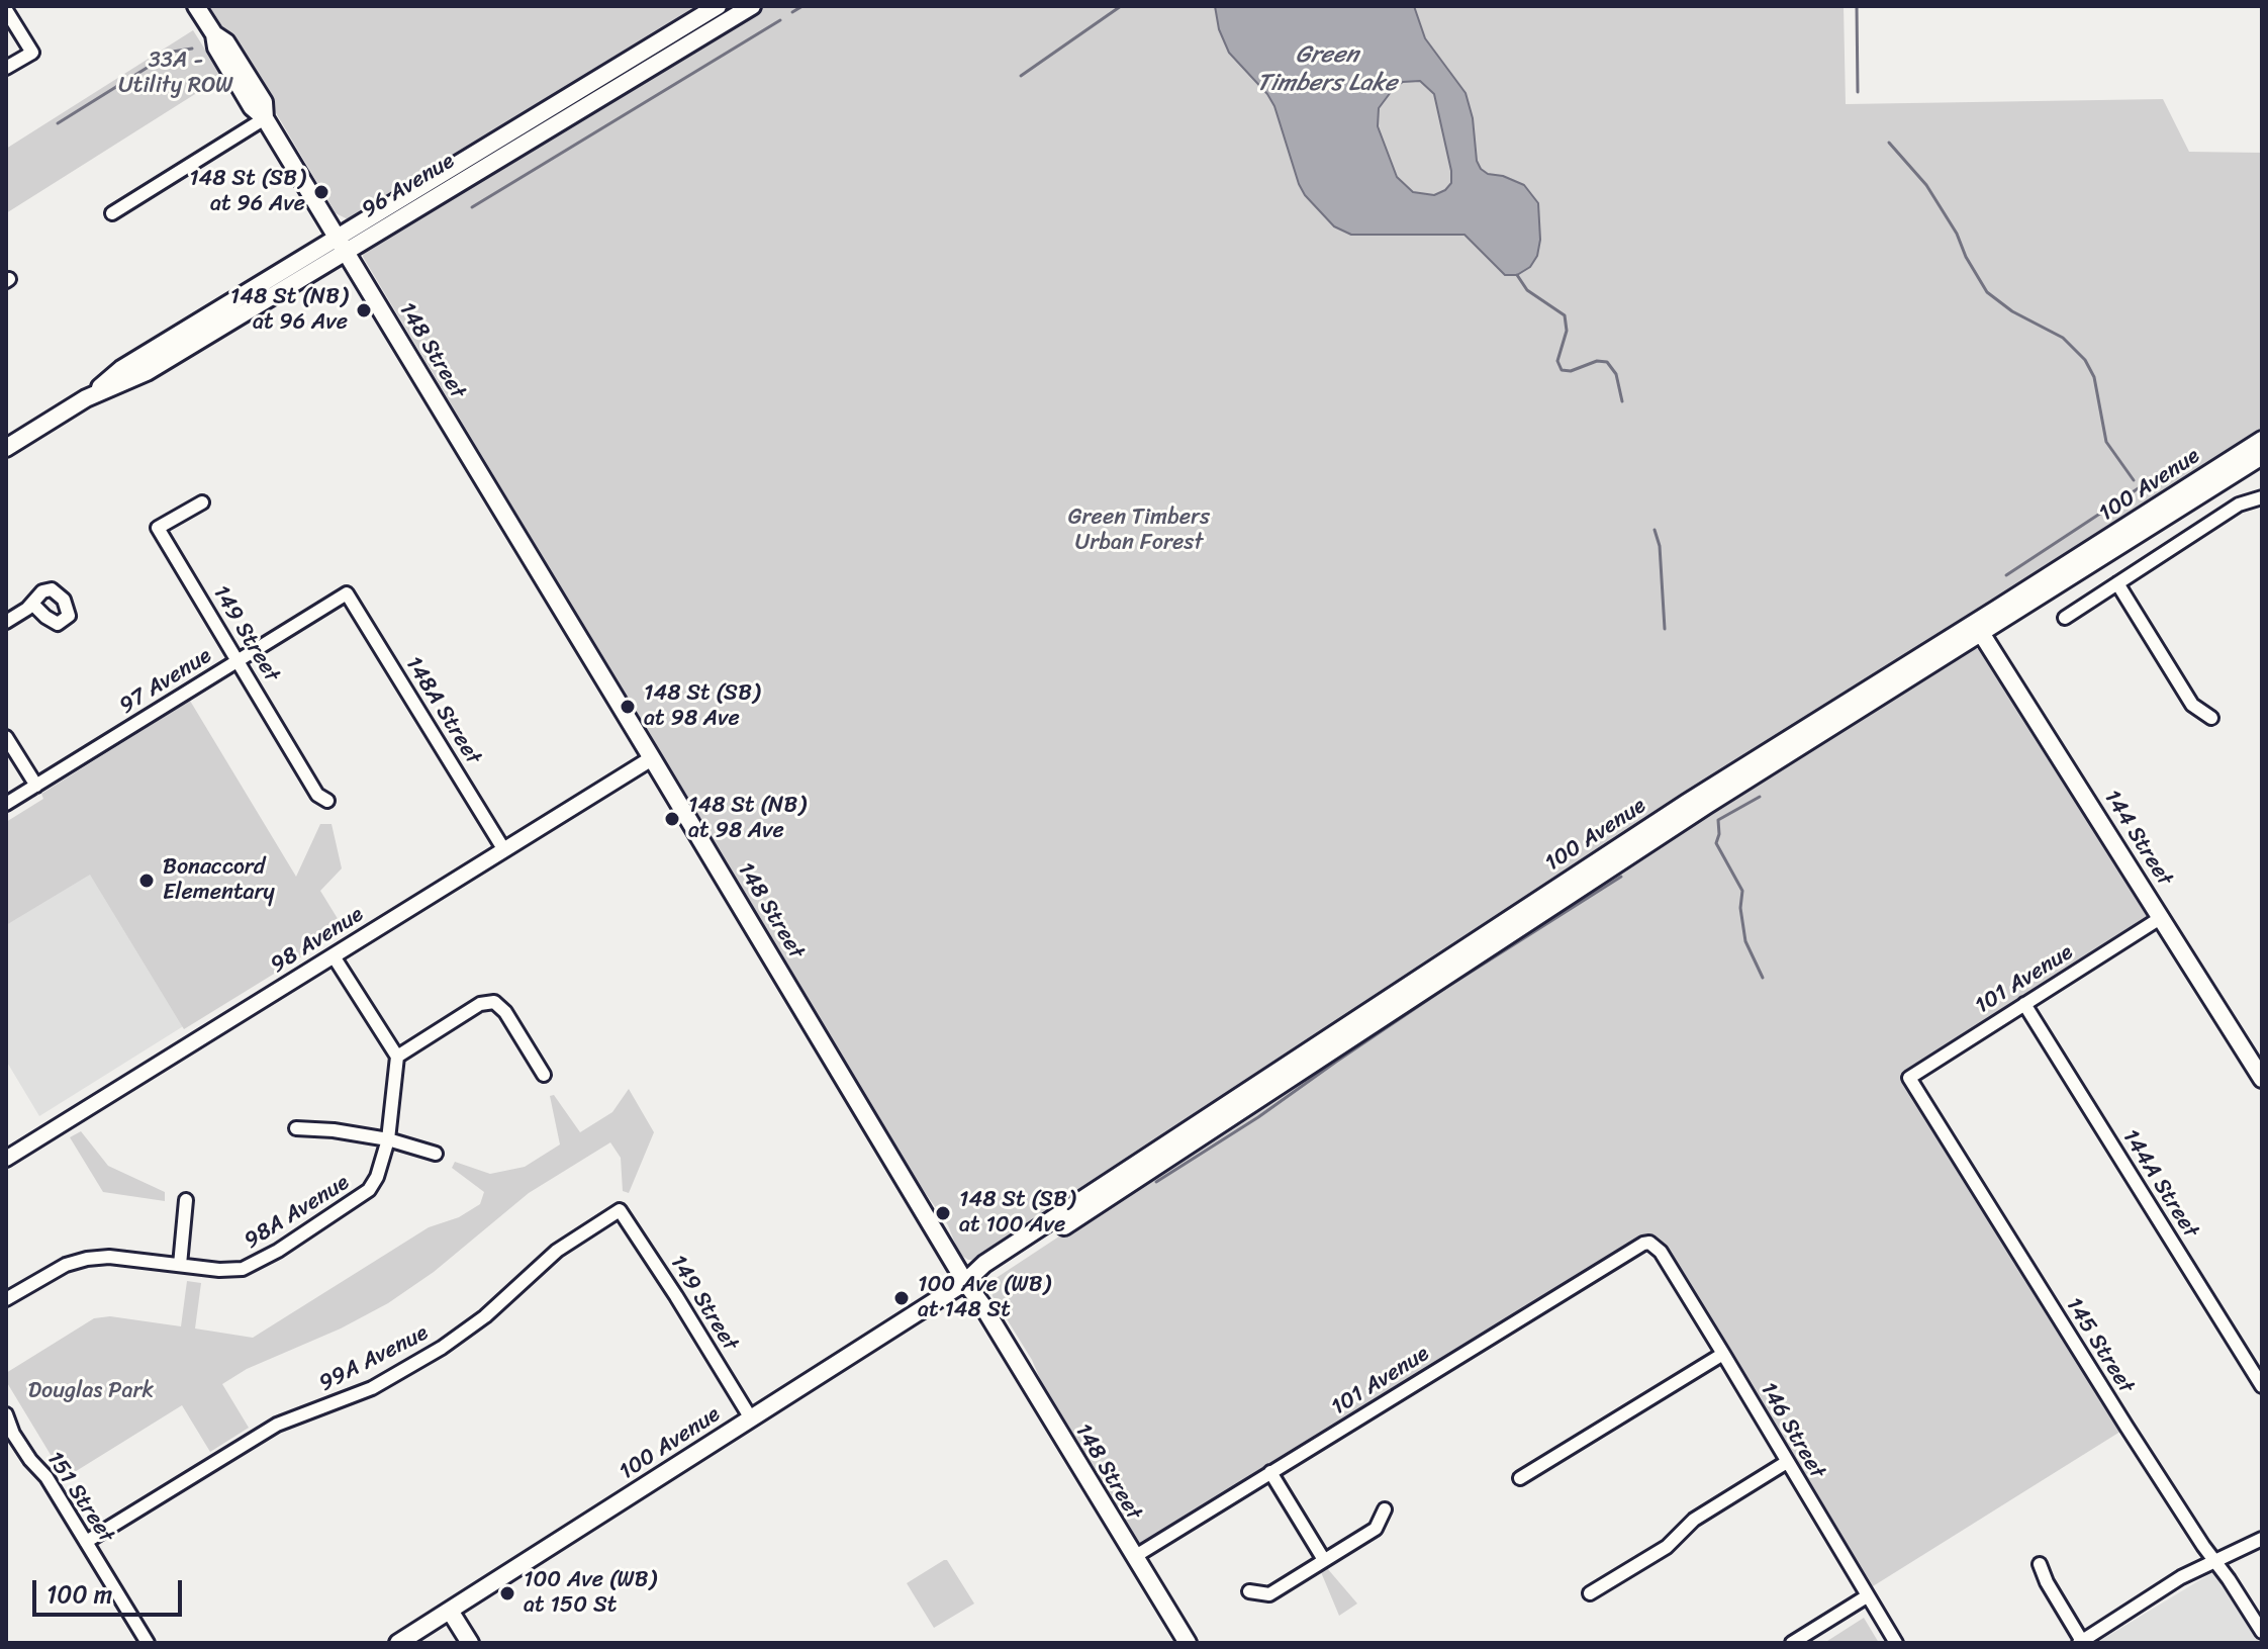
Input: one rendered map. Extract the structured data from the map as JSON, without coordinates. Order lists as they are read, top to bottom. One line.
{"streets":{"main road":["96 Avenue","148 Street","100 Avenue","144 Street"],"street":["149 Street","97 Avenue","148A Street","98 Avenue","101 Avenue","144A Street","98A Avenue","145 Street","99A Avenue","146 Street","151 Street"]},"crossings":[["96 Avenue","148 Street"],["148 Street","100 Avenue"],["148 Street","98 Avenue"],["148 Street","101 Avenue"],["100 Avenue","149 Street"],["100 Avenue","144 Street"],["149 Street","97 Avenue"],["149 Street","99A Avenue"],["97 Avenue","148A Street"],["148A Street","98 Avenue"],["144 Street","101 Avenue"],["101 Avenue","144A Street"],["101 Avenue","145 Street"],["101 Avenue","146 Street"],["99A Avenue","151 Street"]],"water":["Green Timbers Lake"],"parks":["33A - Utility ROW","Green Timbers Urban Forest","Douglas Park"],"places":["148 St (SB) at 96 Ave","148 St (NB) at 96 Ave","148 St (SB) at 98 Ave","148 St (NB) at 98 Ave","Bonaccord Elementary","148 St (SB) at 100 Ave","100 Ave (WB) at 148 St","100 Ave (WB) at 150 St"],"scale_bar":"100 m"}
